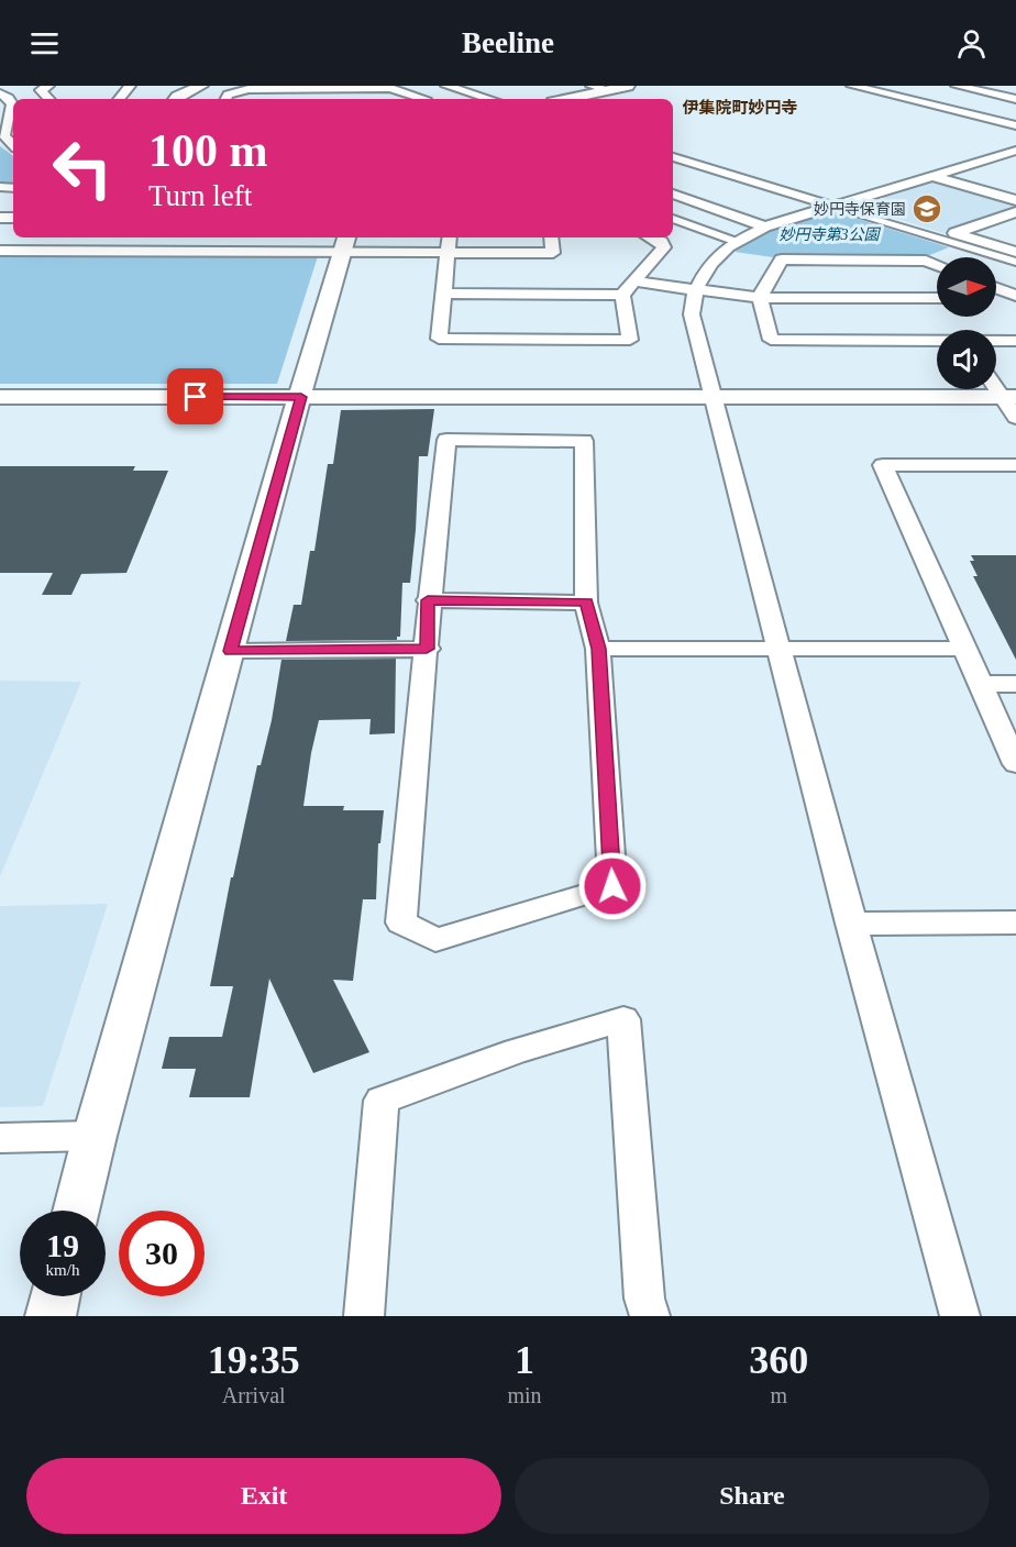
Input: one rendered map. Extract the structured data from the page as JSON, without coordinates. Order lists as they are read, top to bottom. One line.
{"districts":["伊集院町妙円寺"],"parks":["妙円寺第3公園"],"places":{"school or university":["妙円寺保育園"]},"north":"right","page":{"header":"Beeline","turn":["100 m","Turn left"],"speed":"19 km/h","limit":"30","eta":["19:35","Arrival","1","min","360","m"],"buttons":["Exit","Share"]}}
